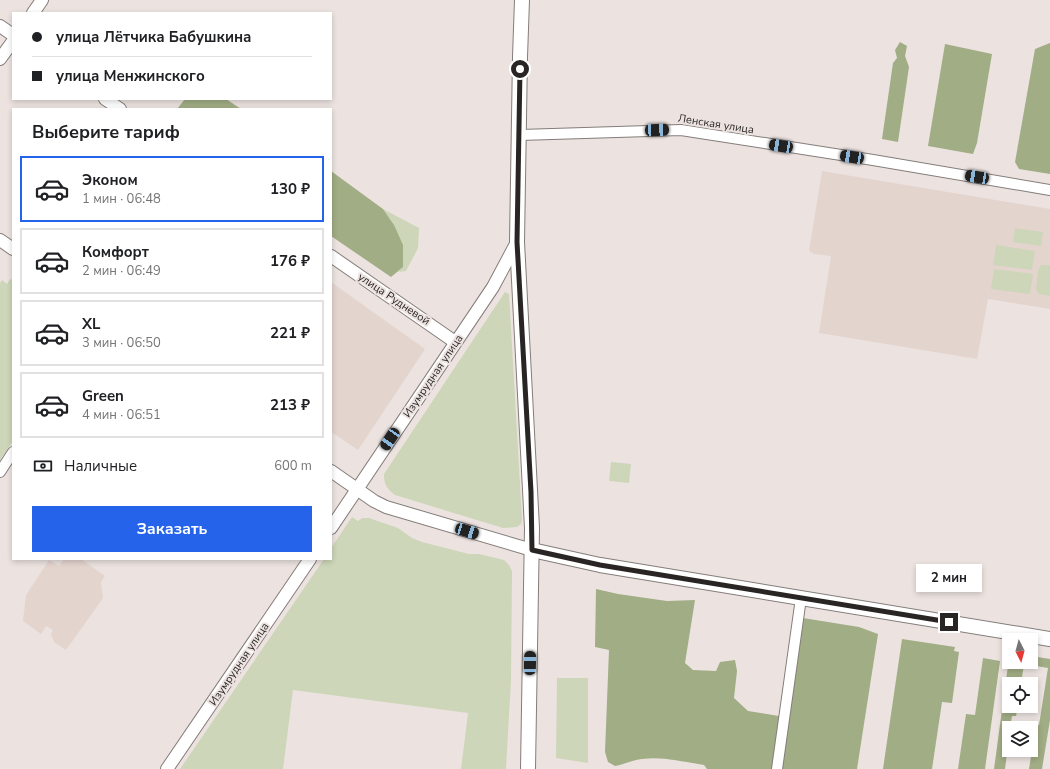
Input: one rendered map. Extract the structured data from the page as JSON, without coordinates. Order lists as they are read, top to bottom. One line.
{"streets":{"street":["Ленская улица","улица Рудневой","Изумрудная улица"]},"crossings":[["улица Рудневой","Изумрудная улица"]],"north":"bottom","page":{"banner":["улица Лётчика Бабушкина","улица Менжинского"],"heading":"Выберите тариф","list":[{"name":"Эконом","note":"1 мин · 06:48","value":"130 ₽"},{"name":"Комфорт","note":"2 мин · 06:49","value":"176 ₽"},{"name":"XL","note":"3 мин · 06:50","value":"221 ₽"},{"name":"Green","note":"4 мин · 06:51","value":"213 ₽"}],"pay":["Наличные","600 m"],"buttons":"Заказать","bubble":"2 мин"}}
